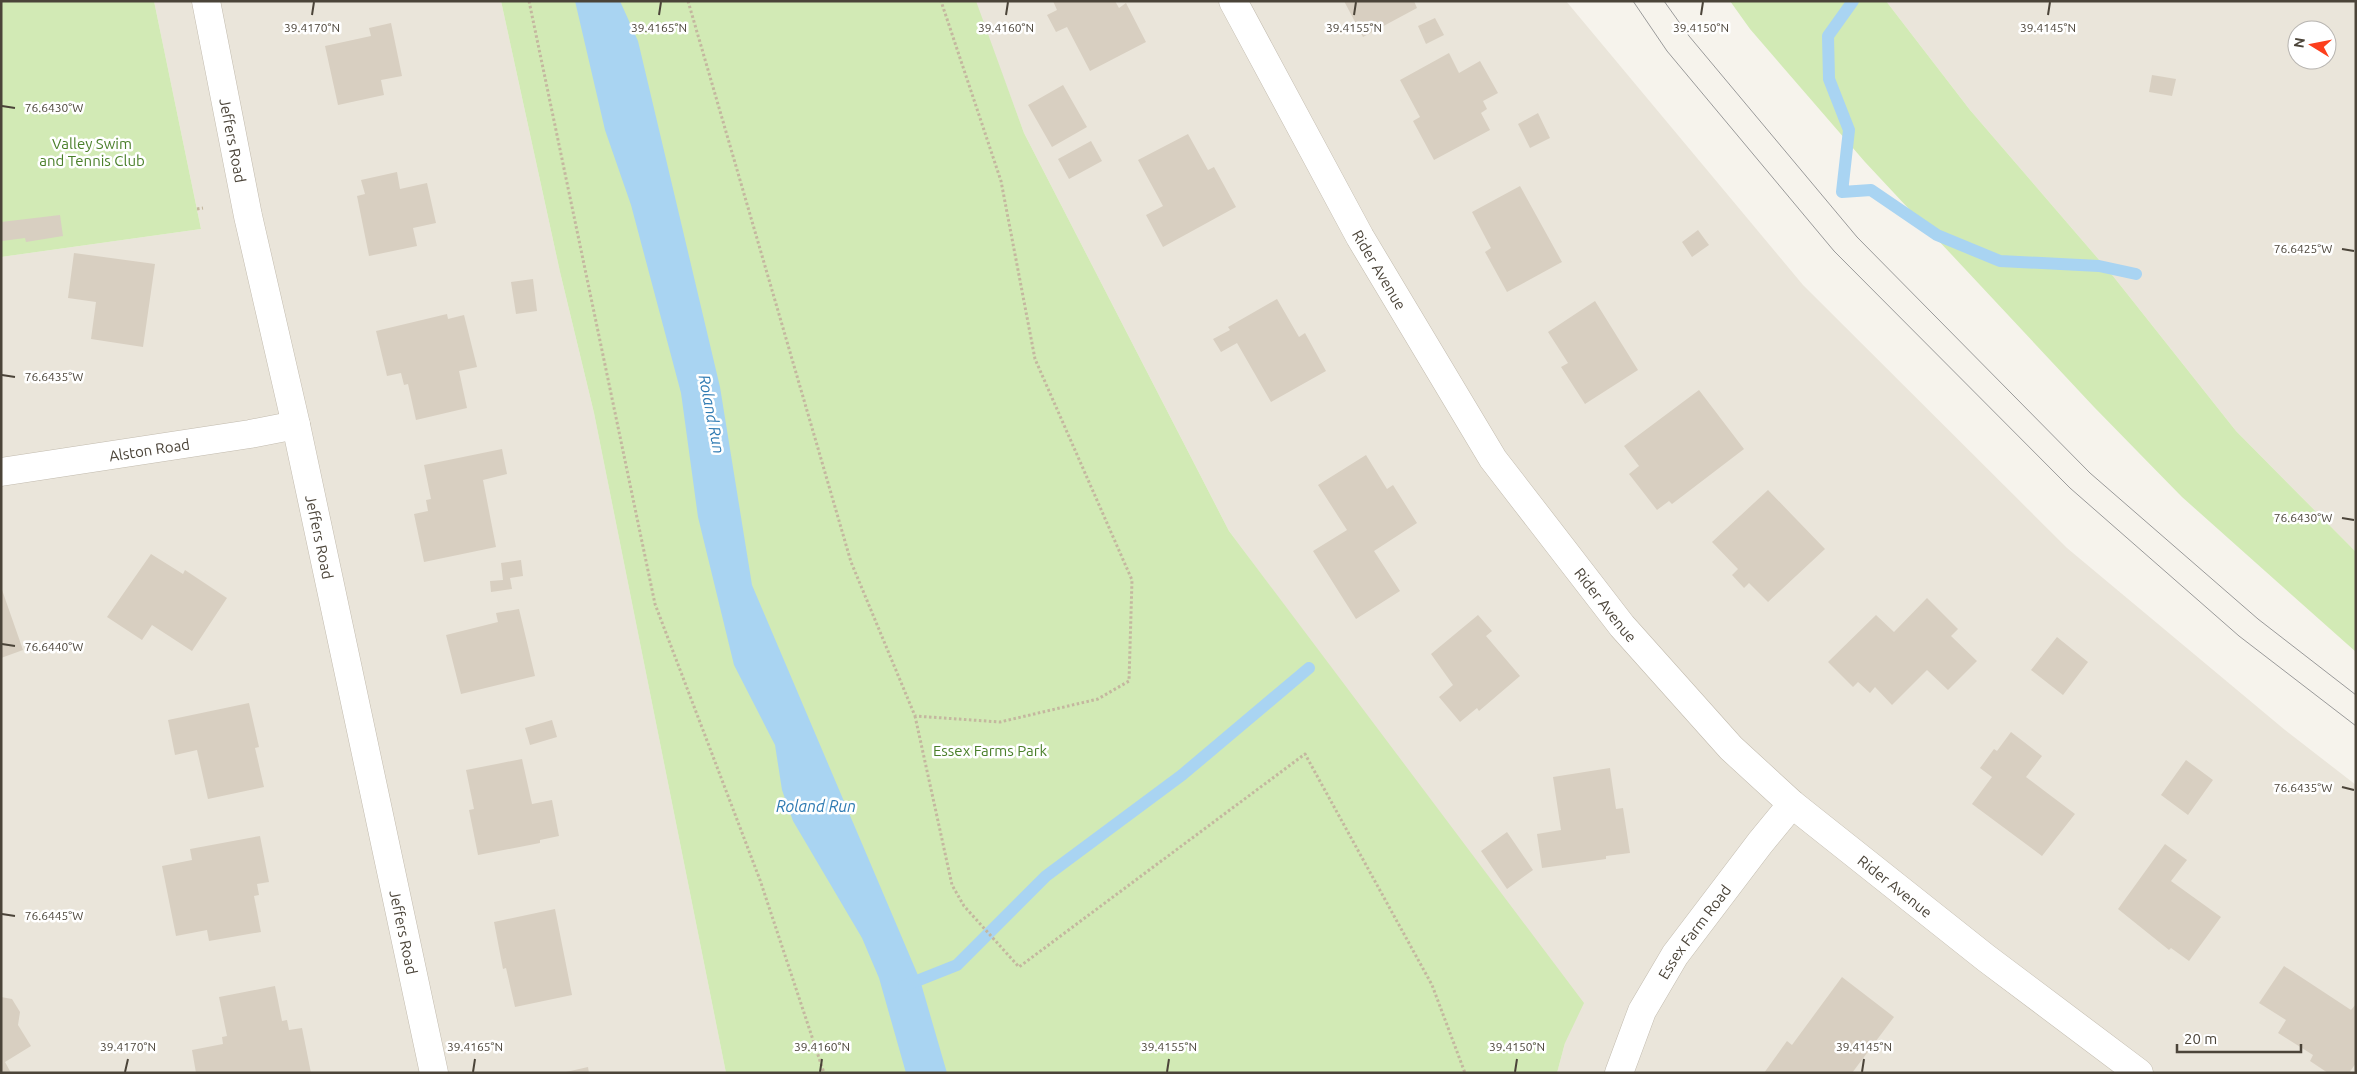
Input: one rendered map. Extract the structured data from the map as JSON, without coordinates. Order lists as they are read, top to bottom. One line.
{"streets":{"street":["Jeffers Road","Rider Avenue","Alston Road","Essex Farm Road"]},"crossings":[["Jeffers Road","Alston Road"],["Rider Avenue","Essex Farm Road"]],"water":["Roland Run"],"parks":["Valley Swim and Tennis Club","Essex Farms Park"],"scale_bar":"20 m","north":"left","coordinates":["39.4170°N","39.4165°N","39.4160°N","39.4155°N","39.4150°N","39.4145°N","76.6430°W","76.6425°W","76.6435°W","76.6440°W","76.6445°W"]}
